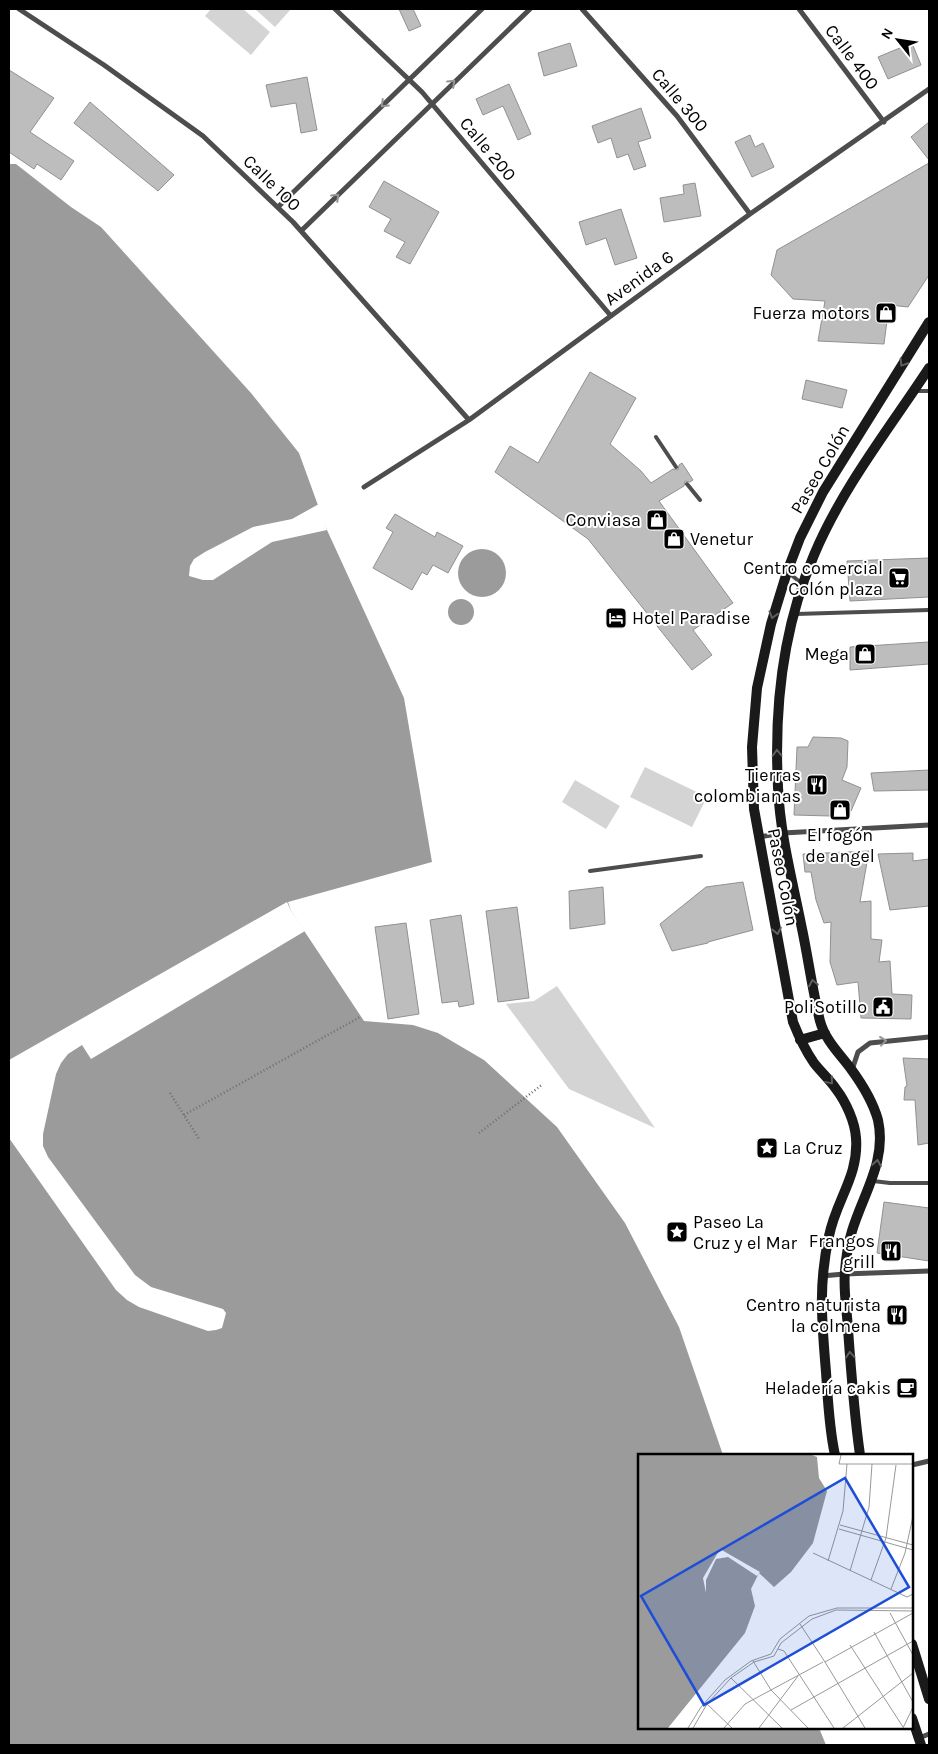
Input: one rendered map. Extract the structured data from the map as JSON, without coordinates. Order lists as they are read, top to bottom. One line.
{"streets":{"street":["Calle 400","Calle 300","Calle 200","Calle 100","Avenida 6","Paseo Colón"]},"crossings":[["Calle 400","Avenida 6"],["Calle 300","Avenida 6"],["Calle 200","Avenida 6"],["Calle 100","Avenida 6"]],"places":{"shop":["Fuerza motors","Conviasa","Venetur","Mega","El fogón de angel"],"supermarket":["Centro comercial Colón plaza"],"hotel":["Hotel Paradise"],"restaurant":["Tierras colombianas","Frangos grill","Centro naturista la colmena"],"public building":["PoliSotillo"],"place":["La Cruz","Paseo La Cruz y el Mar"],"cafe":["Heladería cakis"]},"north":"top left"}
